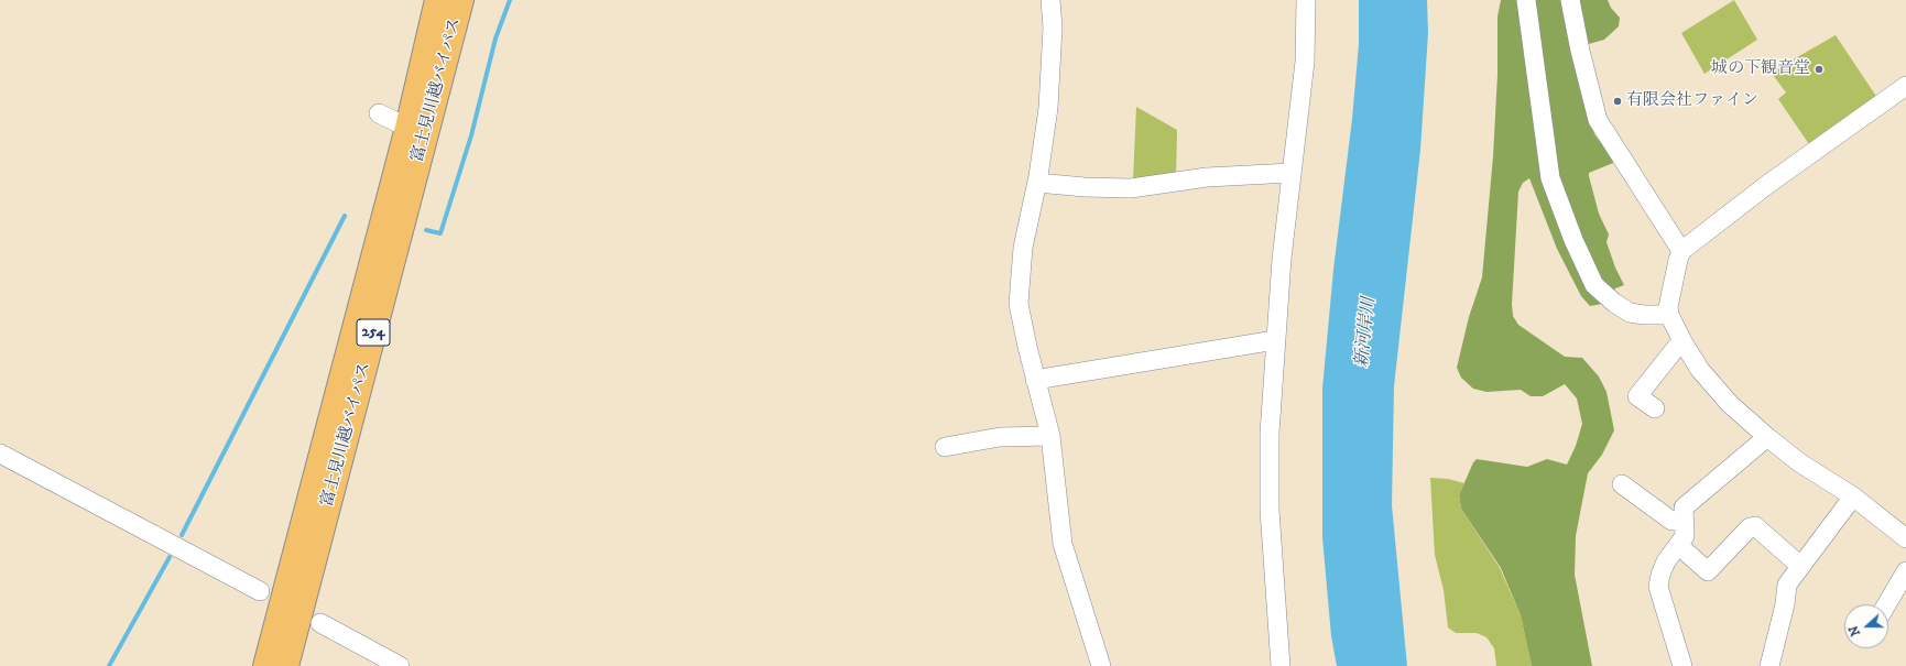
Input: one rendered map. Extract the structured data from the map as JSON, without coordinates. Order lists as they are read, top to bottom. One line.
{"streets":{"highway":["富士見川越バイパス","254"]},"water":["新河岸川"],"places":["城の下観音堂","有限会社ファイン"],"north":"left"}
